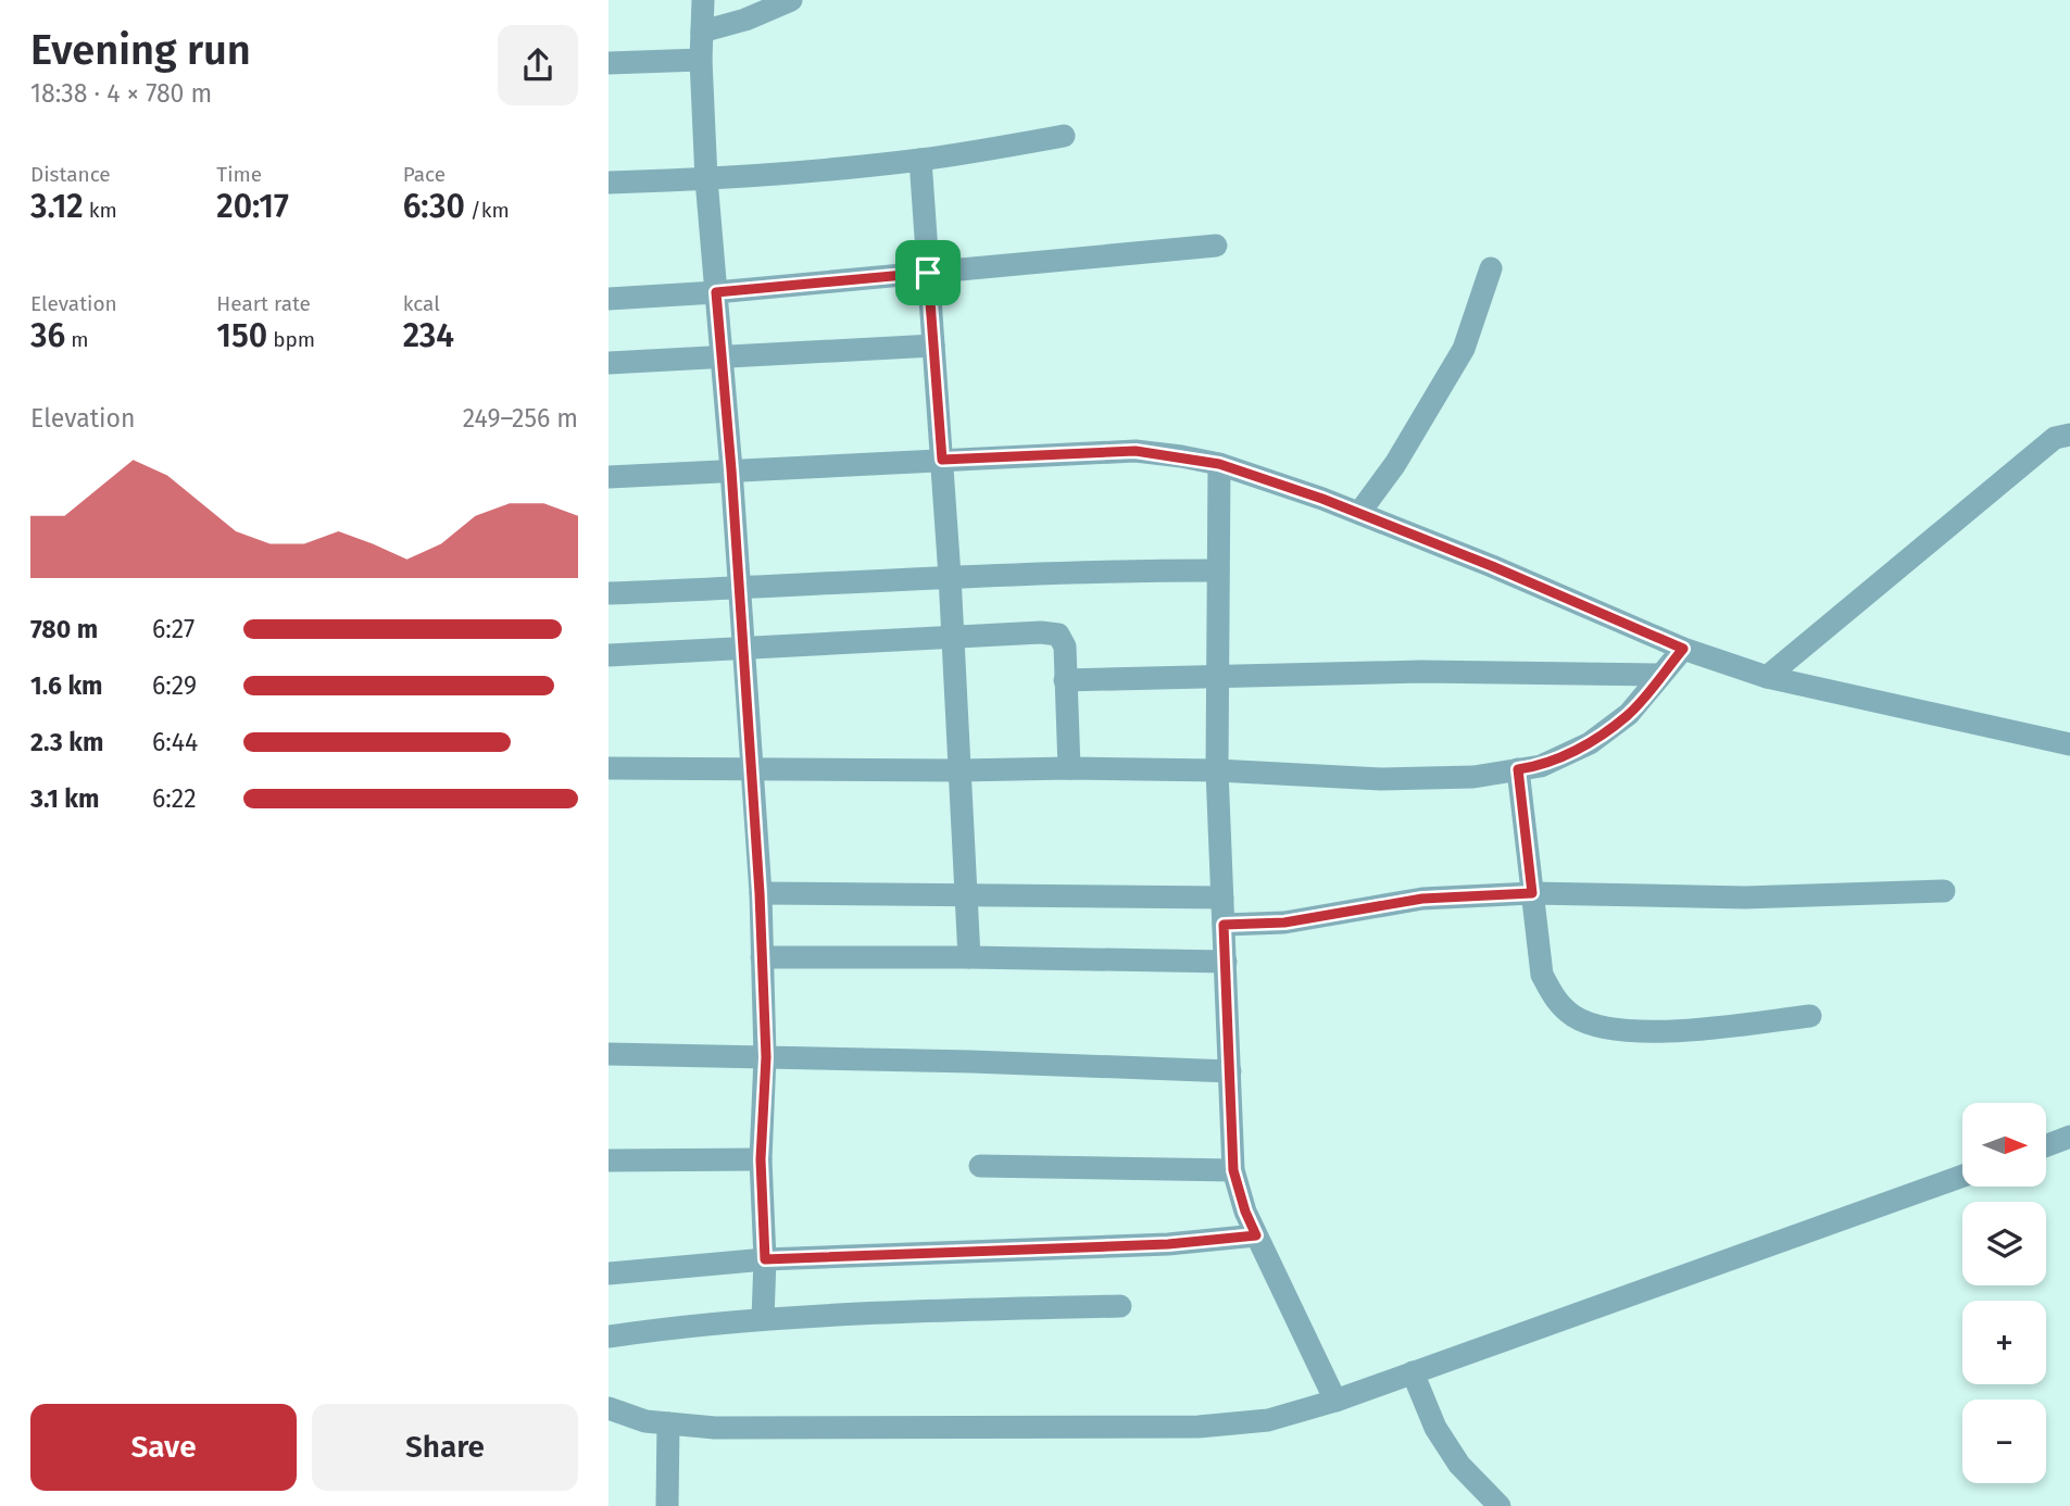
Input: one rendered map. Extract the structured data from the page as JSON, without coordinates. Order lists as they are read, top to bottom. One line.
{"north":"right","page":{"heading":["Evening run","18:38 · 4 × 780 m"],"stats":[["Distance","3.12 km"],["Time","20:17"],["Pace","6:30 /km"],["Elevation","36 m"],["Heart rate","150 bpm"],["kcal","234"]],"chart":["Elevation","249–256 m"],"list":[{"name":"780 m","note":"6:27"},{"name":"1.6 km","note":"6:29"},{"name":"2.3 km","note":"6:44"},{"name":"3.1 km","note":"6:22"}],"map_buttons":["+","−"],"buttons":["Save","Share"]}}
